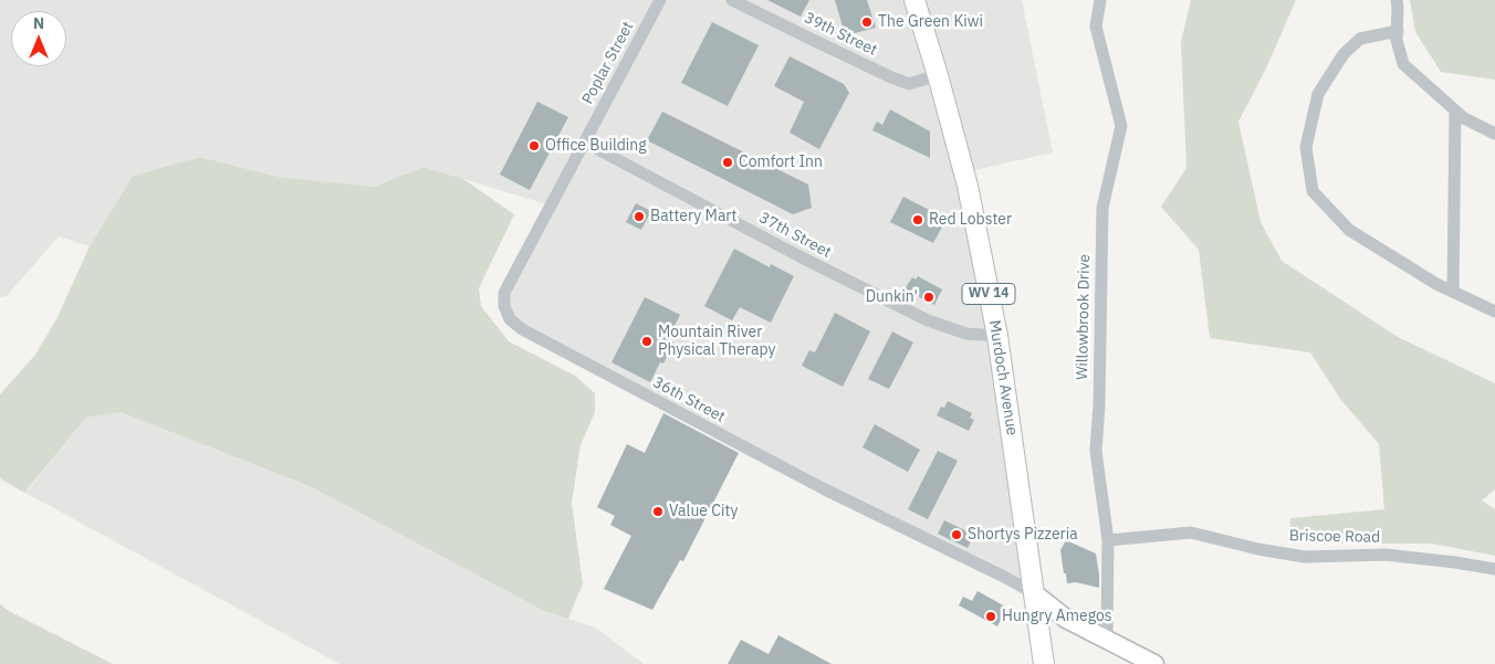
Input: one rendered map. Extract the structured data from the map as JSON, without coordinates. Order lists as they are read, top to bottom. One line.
{"streets":{"main road":["WV 14","Murdoch Avenue"],"street":["39th Street","Poplar Street","37th Street","Willowbrook Drive","36th Street","Briscoe Road"]},"crossings":[["39th Street","Murdoch Avenue"],["Poplar Street","37th Street"],["Poplar Street","36th Street"],["37th Street","Murdoch Avenue"],["37th Street","36th Street"],["Willowbrook Drive","Briscoe Road"],["Murdoch Avenue","36th Street"]],"places":["The Green Kiwi","Office Building","Comfort Inn","Battery Mart","Red Lobster","Dunkin'","Mountain River Physical Therapy","Value City","Shortys Pizzeria","Hungry Amegos"],"north":"top"}
